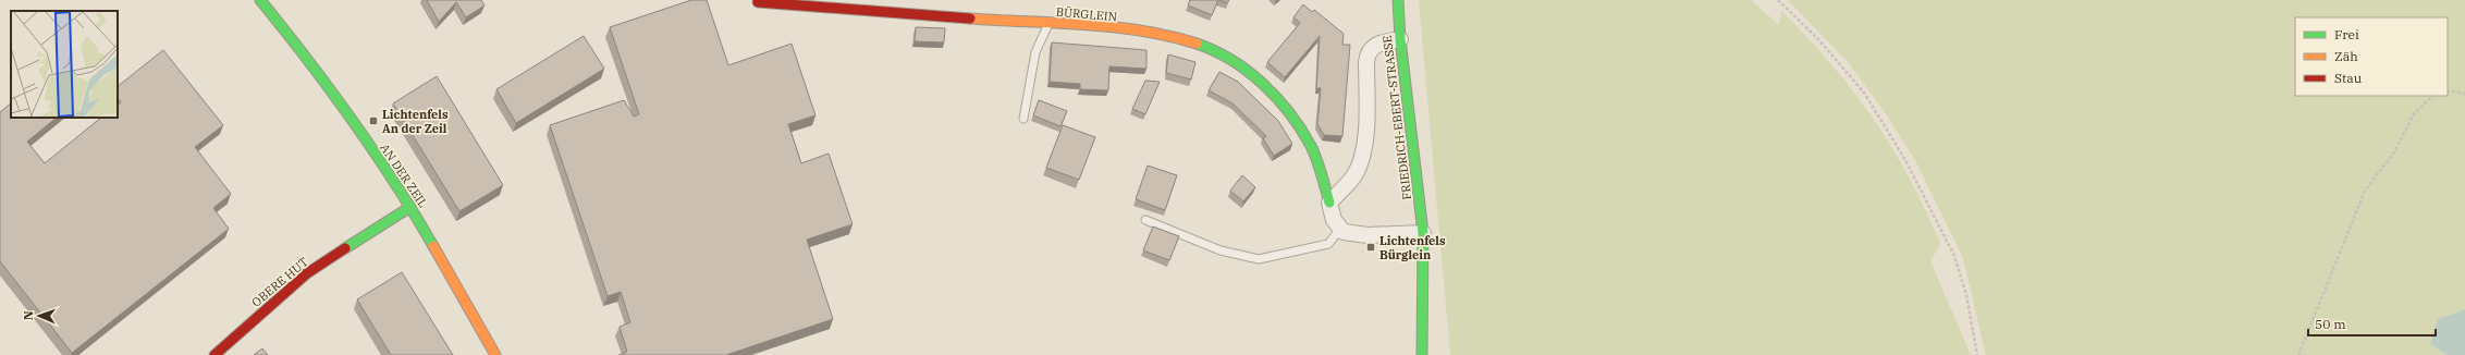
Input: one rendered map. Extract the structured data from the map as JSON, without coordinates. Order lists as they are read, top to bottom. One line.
{"streets":{"street":["BÜRGLEIN","FRIEDRICH-EBERT-STRASSE","AN DER ZEIL","OBERE HUT"]},"crossings":[["AN DER ZEIL","OBERE HUT"]],"places":{"transit":["Lichtenfels An der Zeil","Lichtenfels Bürglein"]},"legend":["Frei","Zäh","Stau"],"scale_bar":"50 m","north":"left"}
